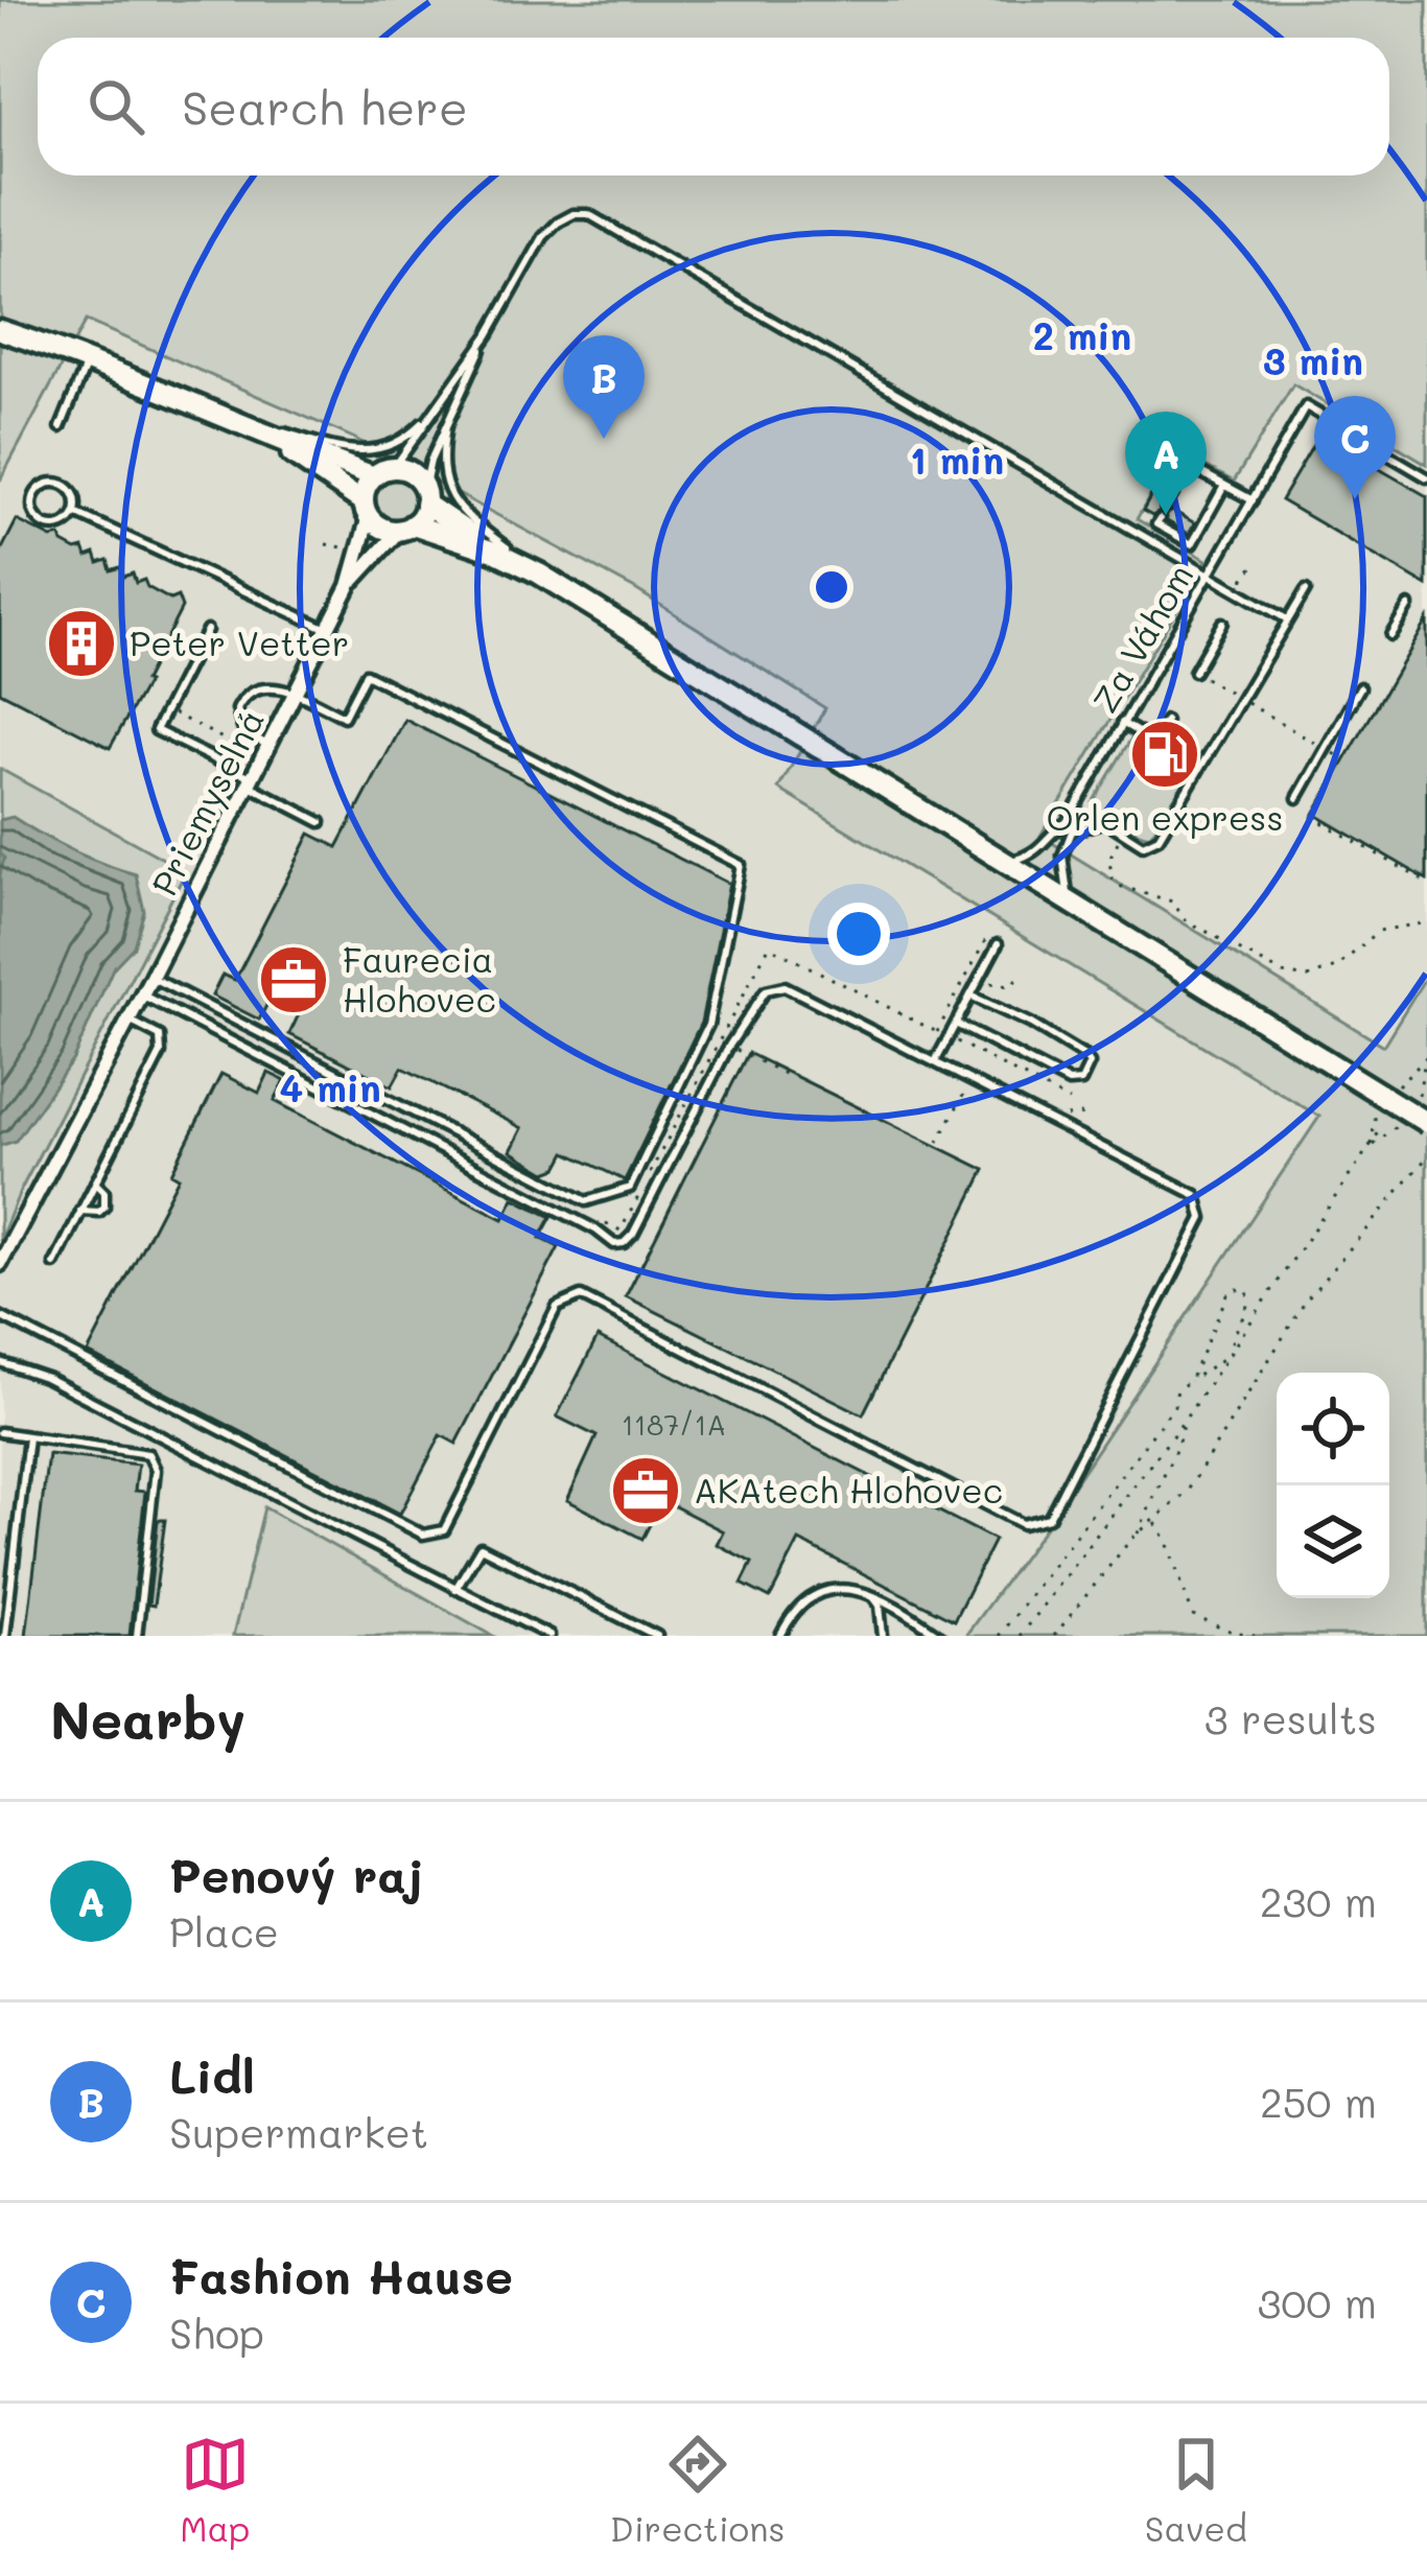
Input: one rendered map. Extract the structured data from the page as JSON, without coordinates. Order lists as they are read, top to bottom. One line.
{"streets":{"street":["Priemyselná"],"lane":["Za Váhom"]},"places":{"building":["Peter Vetter"],"fuel station":["Orlen express"],"office":["Faurecia Hlohovec","AKAtech Hlohovec"]},"house_numbers":["1187/1A"],"page":{"search":"Search here","pins":["B","C","A"],"heading":["Nearby","3 results"],"list":[{"mark":"A","name":"Penový raj","note":"Place","value":"230 m"},{"mark":"B","name":"Lidl","note":"Supermarket","value":"250 m"},{"mark":"C","name":"Fashion Hause","note":"Shop","value":"300 m"}],"nav":["Map","Directions","Saved"]},"rings":["2 min","3 min","1 min","4 min"]}
